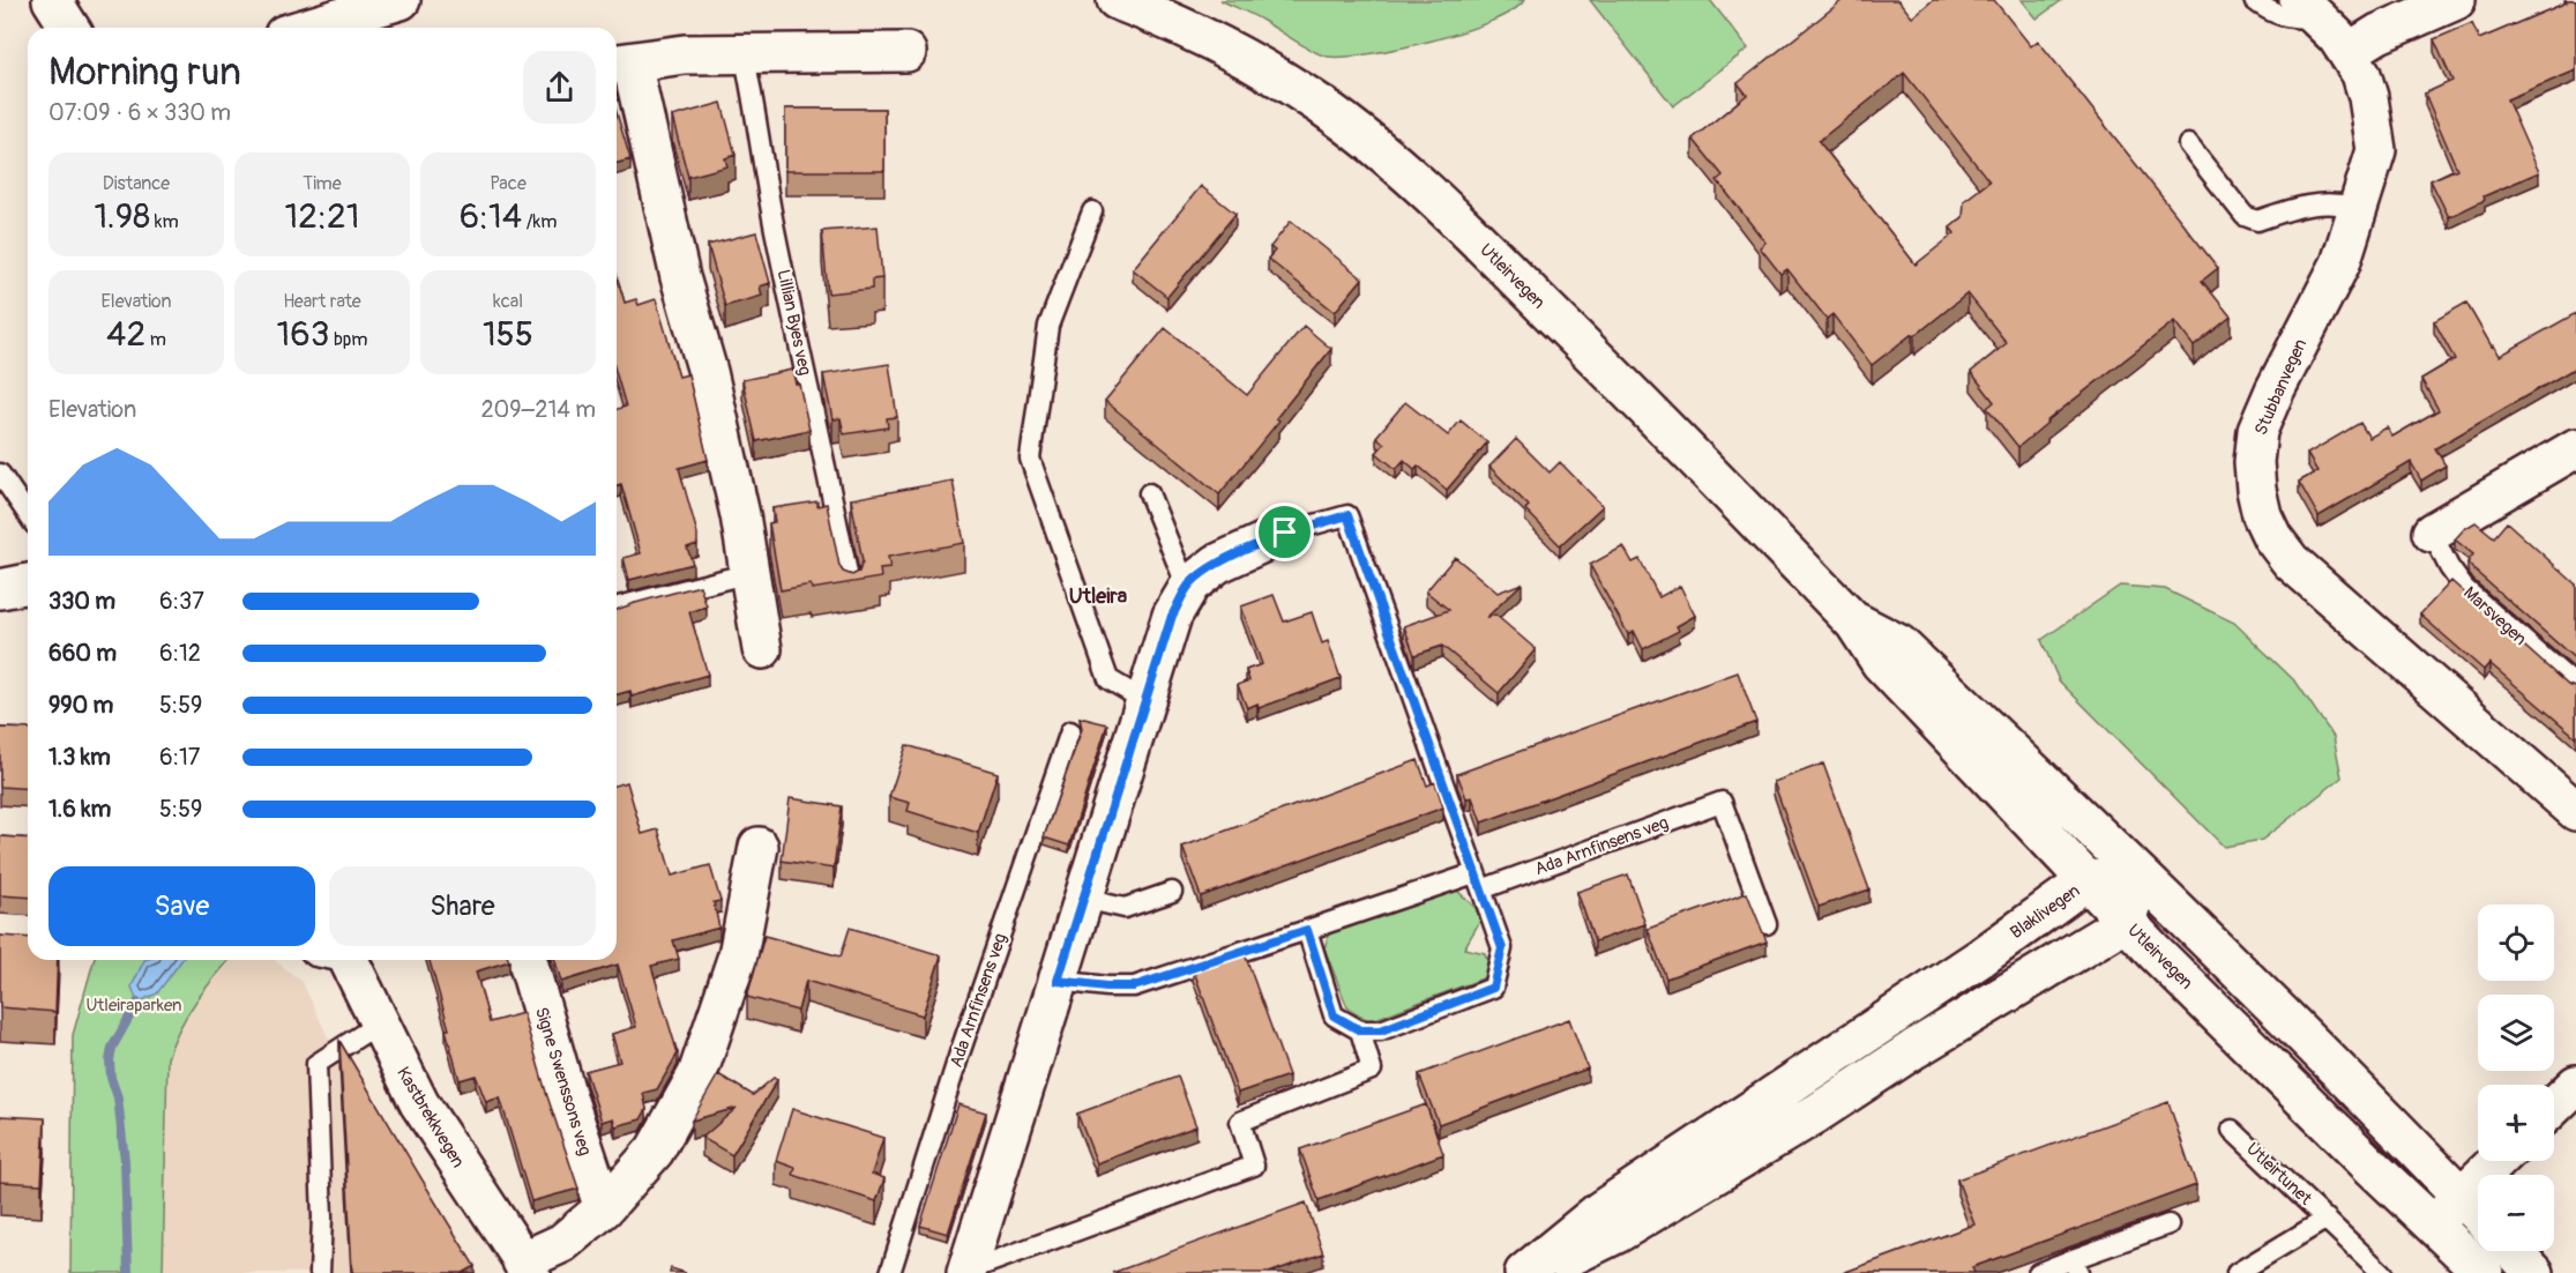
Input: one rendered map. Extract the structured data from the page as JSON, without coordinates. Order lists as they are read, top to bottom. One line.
{"streets":{"main road":["Utleirvegen","Stubbanvegen","Marsvegen","Blaklivegen","Signe Swenssons veg","Kastbrekkvegen"],"lane":["Lillian Byes veg","Ada Arnfinsens veg","Utleirtunet"]},"crossings":[["Utleirvegen","Blaklivegen"]],"districts":["Utleira"],"parks":["Utleiraparken"],"page":{"heading":["Morning run","07:09 · 6 × 330 m"],"stats":[["Distance","1.98 km"],["Time","12:21"],["Pace","6:14 /km"],["Elevation","42 m"],["Heart rate","163 bpm"],["kcal","155"]],"chart":["Elevation","209–214 m"],"list":[{"name":"330 m","note":"6:37"},{"name":"660 m","note":"6:12"},{"name":"990 m","note":"5:59"},{"name":"1.3 km","note":"6:17"},{"name":"1.6 km","note":"5:59"}],"buttons":["Save","Share"],"map_buttons":["+","−"]}}
